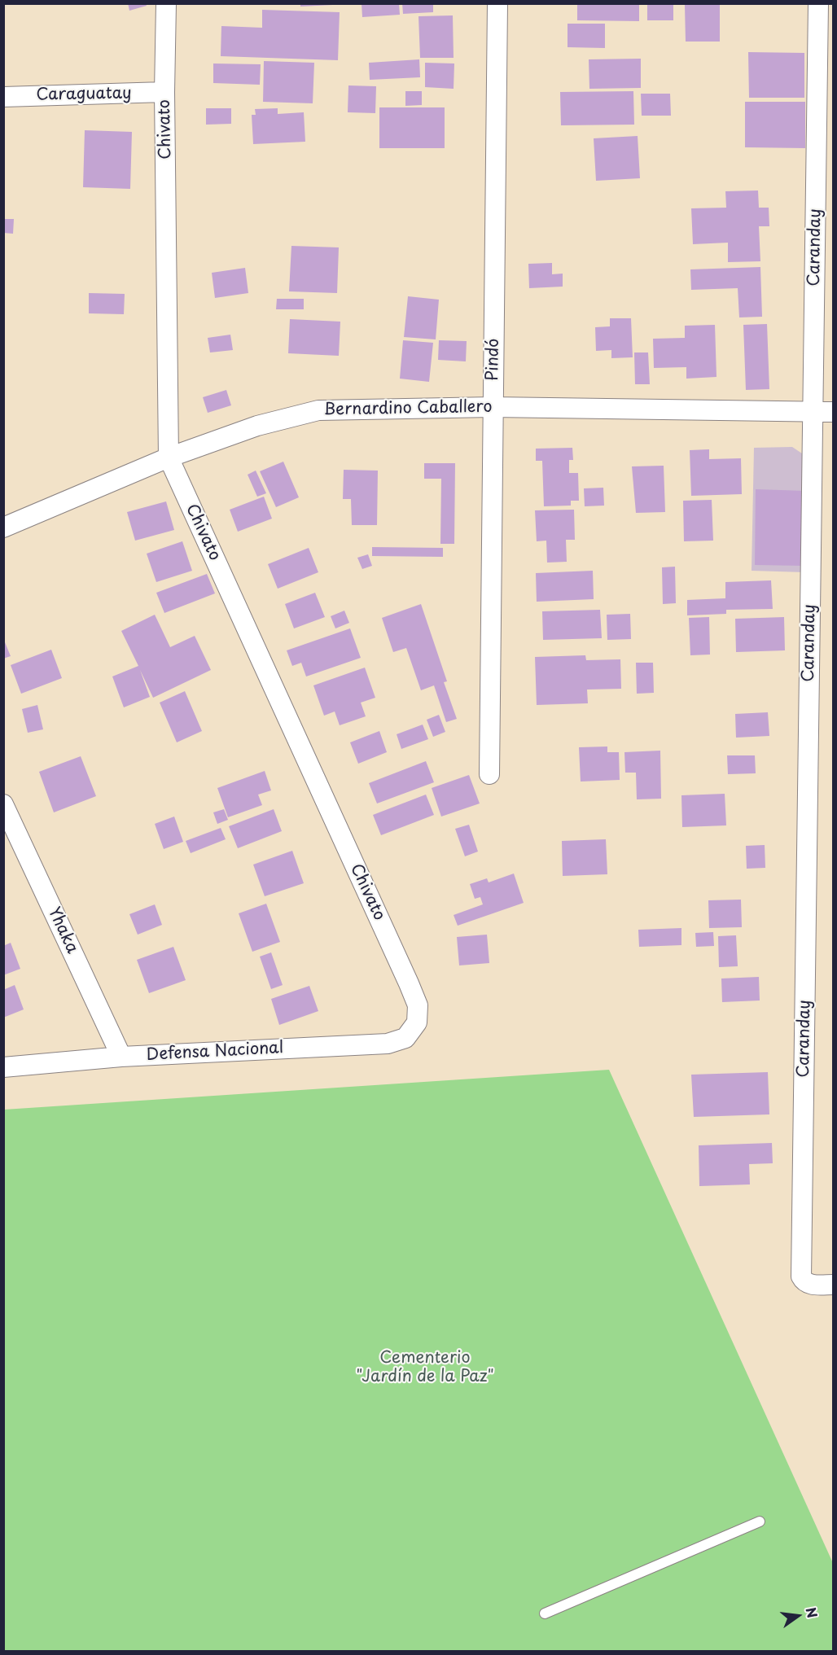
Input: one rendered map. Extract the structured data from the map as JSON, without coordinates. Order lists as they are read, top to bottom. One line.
{"streets":{"street":["Caraguatay","Chivato","Caranday","Pindó","Bernardino Caballero","Yhaka","Defensa Nacional"]},"crossings":[["Caraguatay","Chivato"],["Chivato","Bernardino Caballero"],["Chivato","Defensa Nacional"],["Caranday","Bernardino Caballero"],["Pindó","Bernardino Caballero"],["Yhaka","Defensa Nacional"]],"parks":["Cementerio \"Jardín de la Paz\""],"north":"right"}
